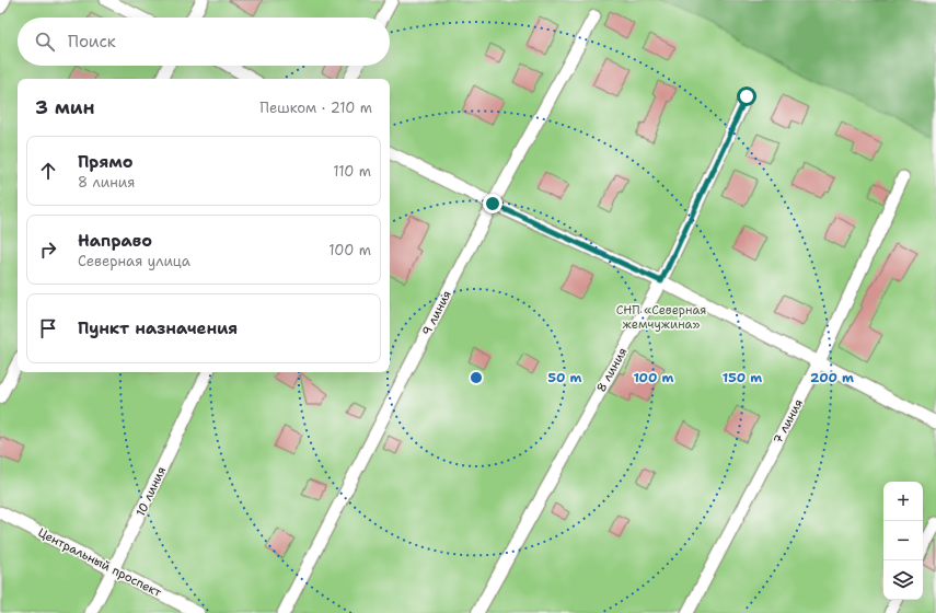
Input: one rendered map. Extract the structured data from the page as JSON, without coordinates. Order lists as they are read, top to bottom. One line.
{"streets":{"street":["9 линия","8 линия","7 линия","10 линия","Центральный проспект"]},"crossings":[["10 линия","Центральный проспект"]],"parks":["СНП «Северная жемчужина»"],"page":{"search":"Поиск","heading":["3 мин","Пешком · 210 m"],"list":[["Прямо","8 линия","110 m"],["Направо","Северная улица","100 m"],"Пункт назначения"],"map_buttons":["+","−"]},"rings":["50 m","100 m","150 m","200 m"]}
